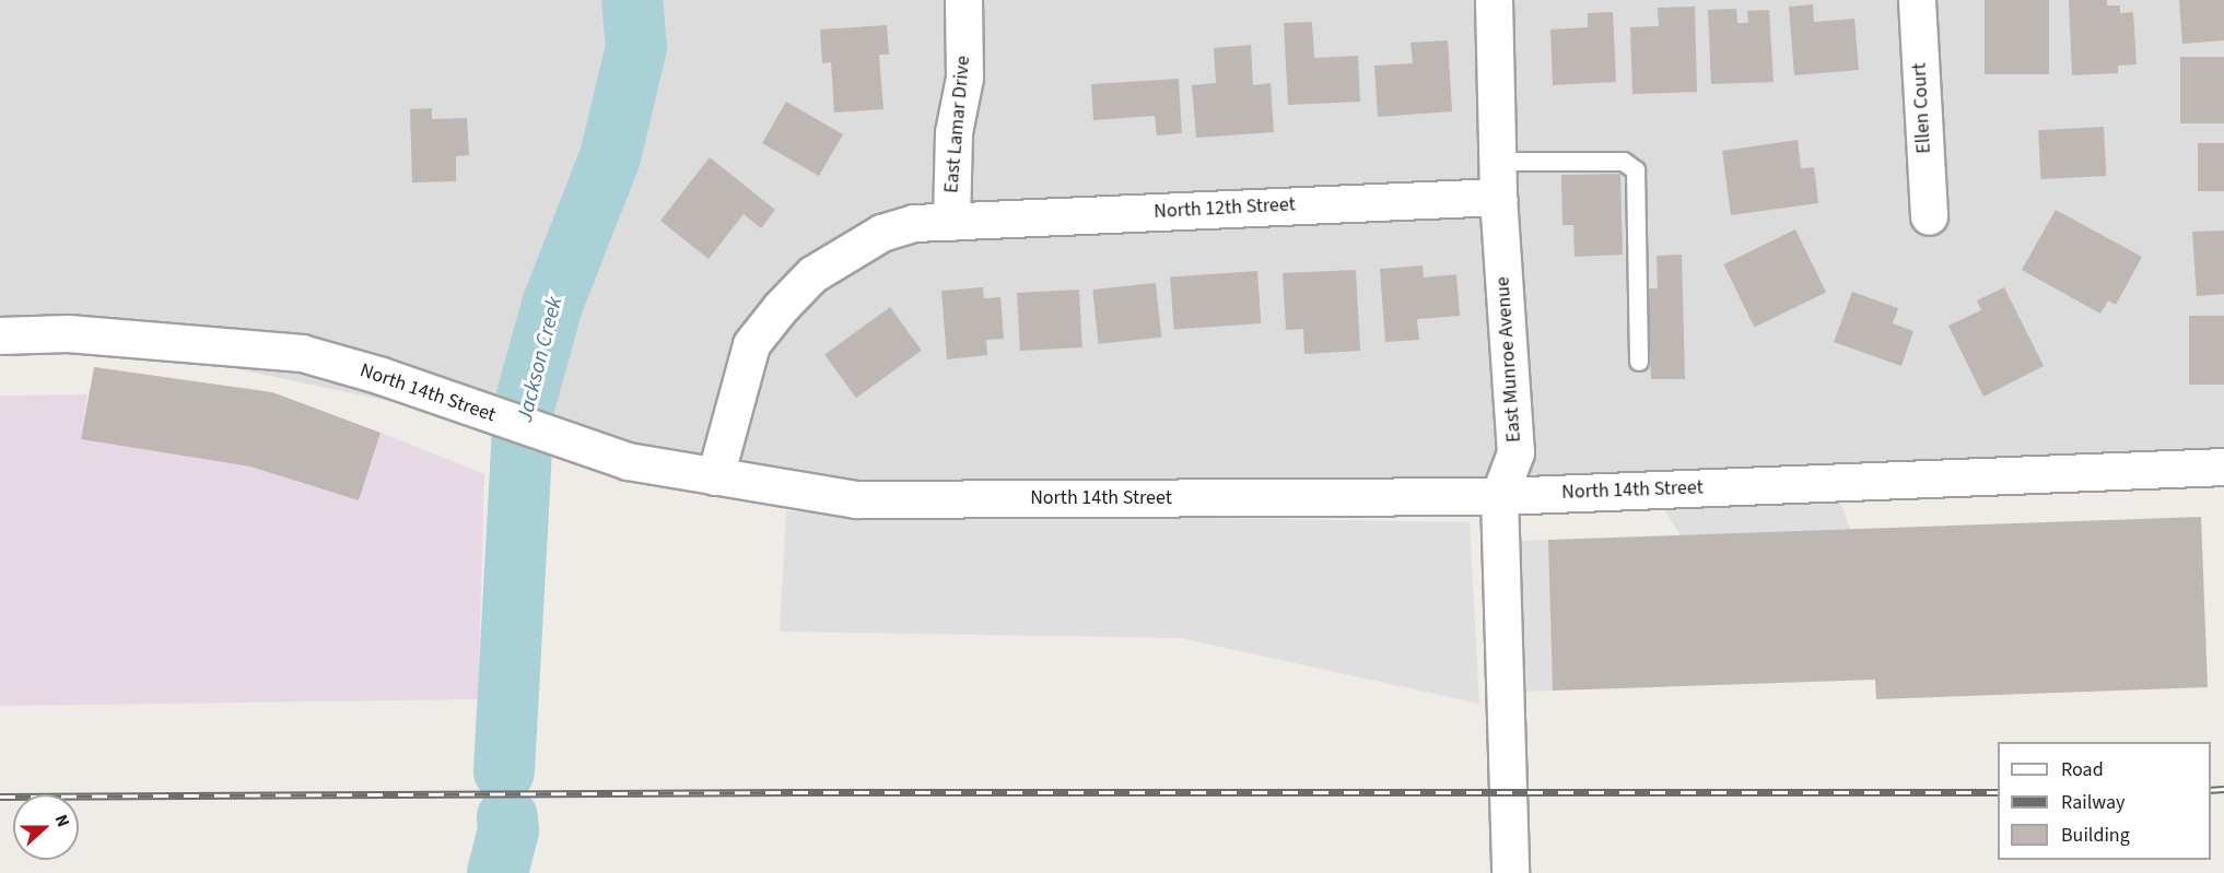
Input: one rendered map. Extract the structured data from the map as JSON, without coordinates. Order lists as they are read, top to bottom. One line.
{"streets":{"street":["Ellen Court","East Lamar Drive","North 12th Street","East Munroe Avenue","North 14th Street"]},"crossings":[["East Lamar Drive","North 12th Street"],["East Lamar Drive","North 14th Street"],["North 12th Street","East Munroe Avenue"],["East Munroe Avenue","North 14th Street"]],"water":["Jackson Creek"],"legend":["Road","Railway","Building"],"north":"right"}
